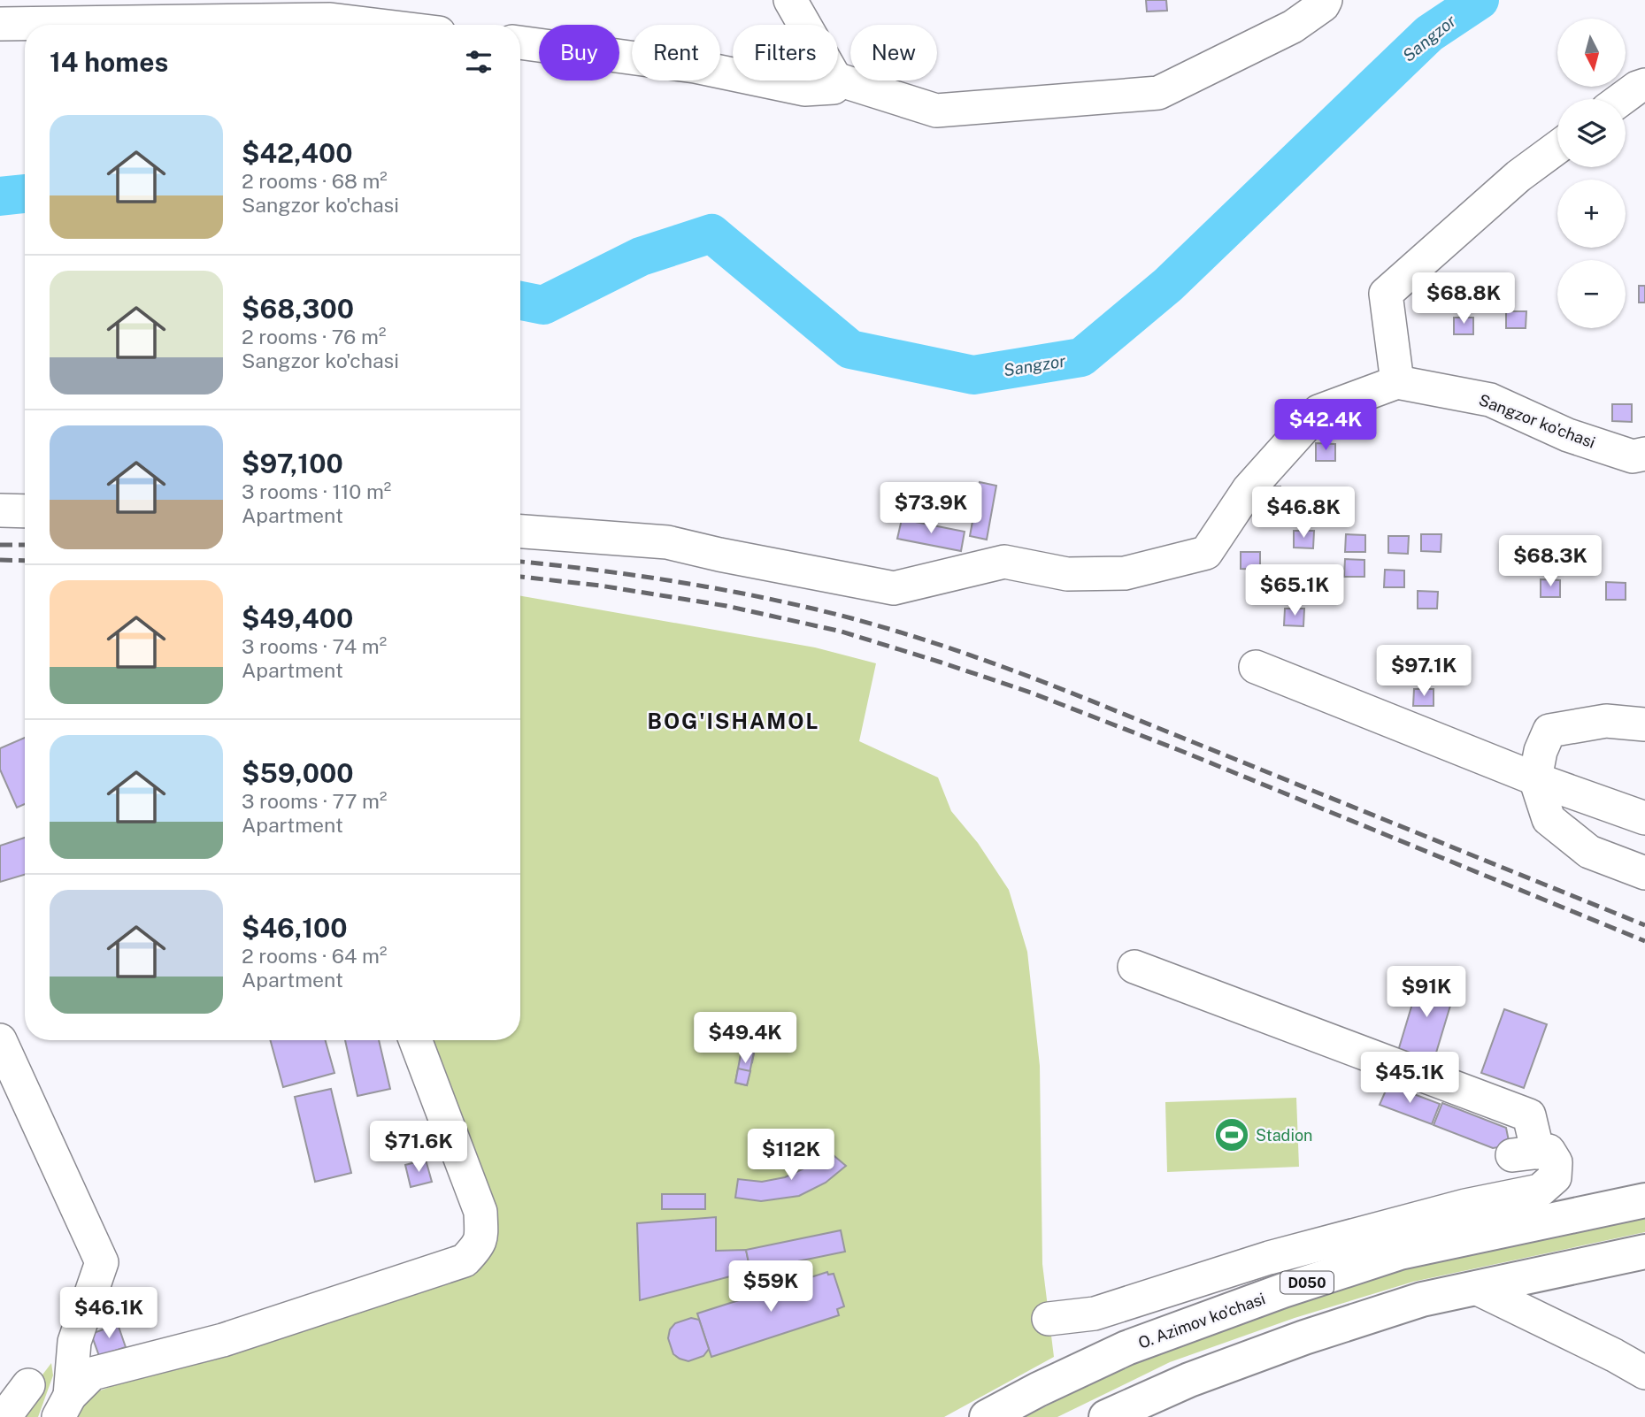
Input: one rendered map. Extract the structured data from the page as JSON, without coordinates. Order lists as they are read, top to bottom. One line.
{"streets":{"main road":["D050","O. Azimov ko'chasi"],"street":["Sangzor ko'chasi"]},"districts":["BOG'ISHAMOL"],"water":["Sangzor"],"places":{"sports":["Stadion"]},"north":"bottom","page":{"map_buttons":["+","−"],"chip":["Buy","Rent","Filters","New"],"heading":"14 homes","list":[{"name":"$42,400","note":"2 rooms · 68 m² · Sangzor ko'chasi"},{"name":"$68,300","note":"2 rooms · 76 m² · Sangzor ko'chasi"},{"name":"$97,100","note":"3 rooms · 110 m² · Apartment"},{"name":"$49,400","note":"3 rooms · 74 m² · Apartment"},{"name":"$59,000","note":"3 rooms · 77 m² · Apartment"},{"name":"$46,100","note":"2 rooms · 64 m² · Apartment"}],"price":["$68.8K","$42.4K","$73.9K","$46.8K","$68.3K","$65.1K","$97.1K","$91K","$49.4K","$45.1K","$71.6K","$112K","$59K","$46.1K"]}}
